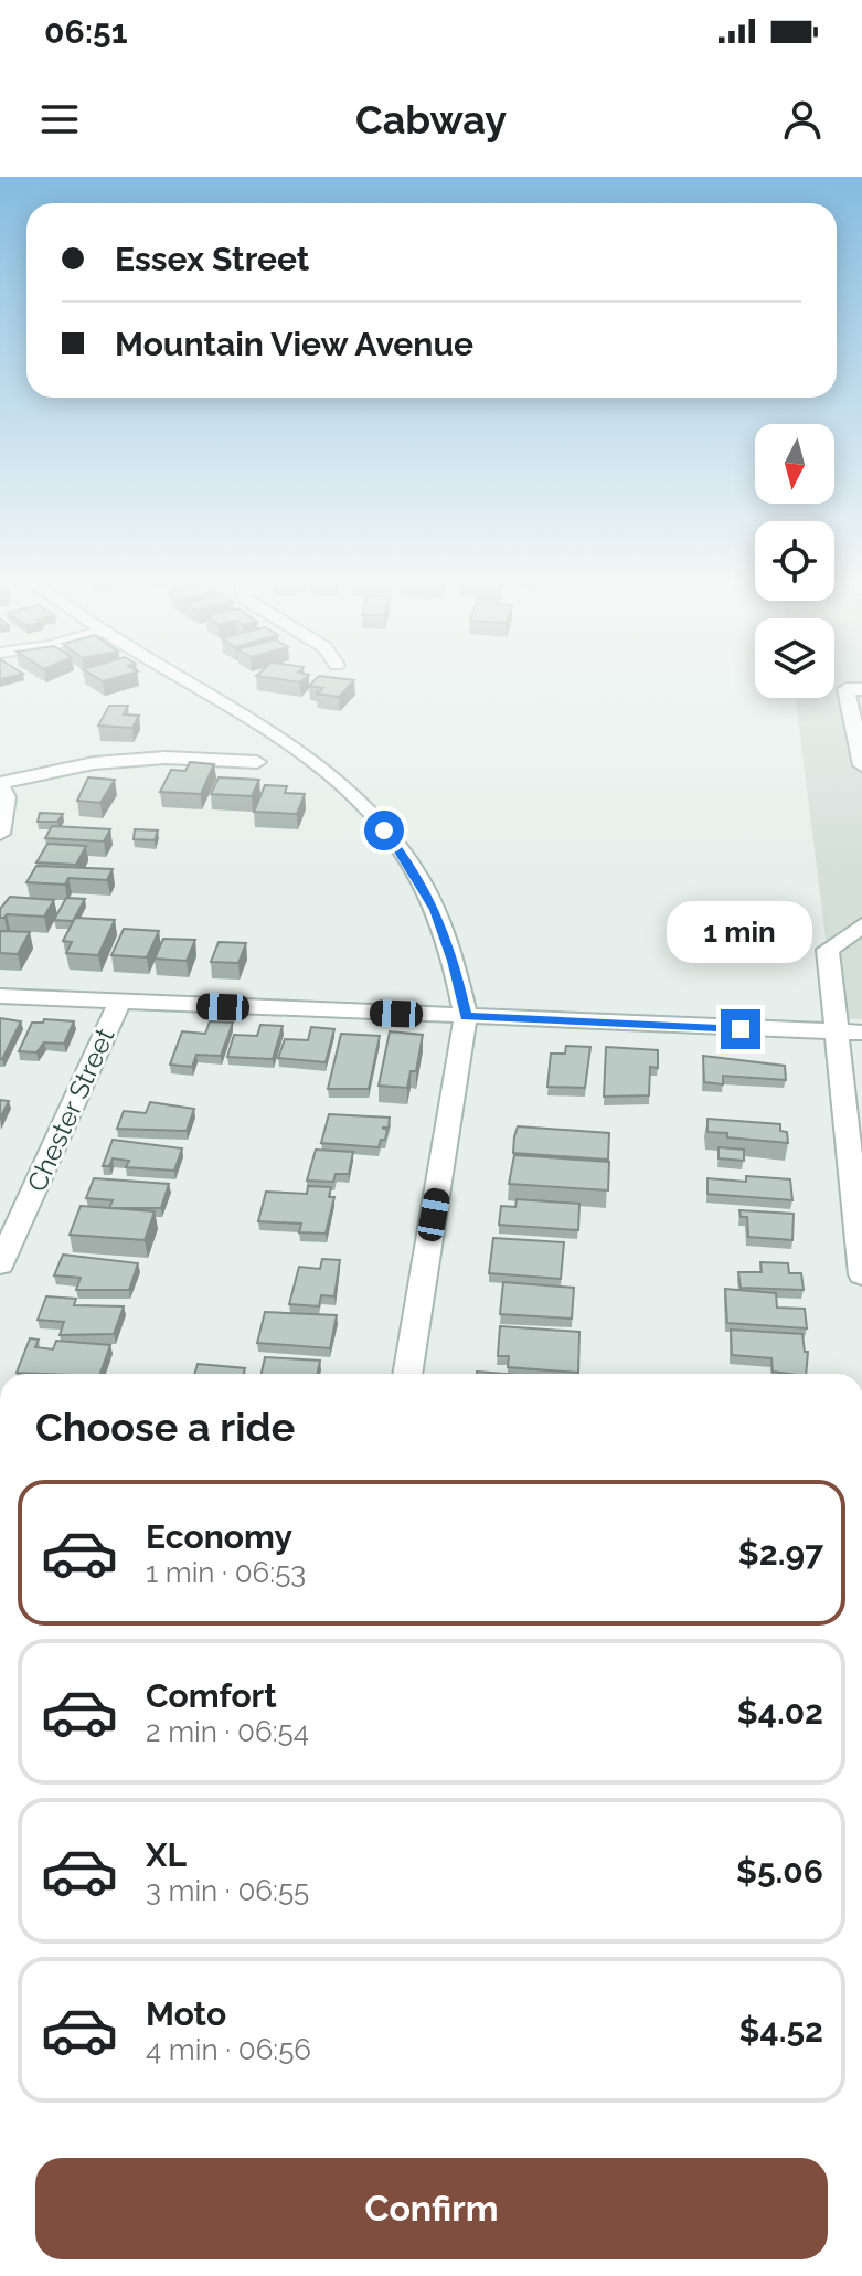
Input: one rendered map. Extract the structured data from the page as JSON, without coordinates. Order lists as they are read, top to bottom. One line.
{"streets":{"street":["Chester Street"]},"north":"bottom","page":{"status":"06:51","header":"Cabway","banner":["Essex Street","Mountain View Avenue"],"bubble":"1 min","heading":"Choose a ride","list":[{"name":"Economy","note":"1 min · 06:53","value":"$2.97"},{"name":"Comfort","note":"2 min · 06:54","value":"$4.02"},{"name":"XL","note":"3 min · 06:55","value":"$5.06"},{"name":"Moto","note":"4 min · 06:56","value":"$4.52"}],"buttons":"Confirm"}}
